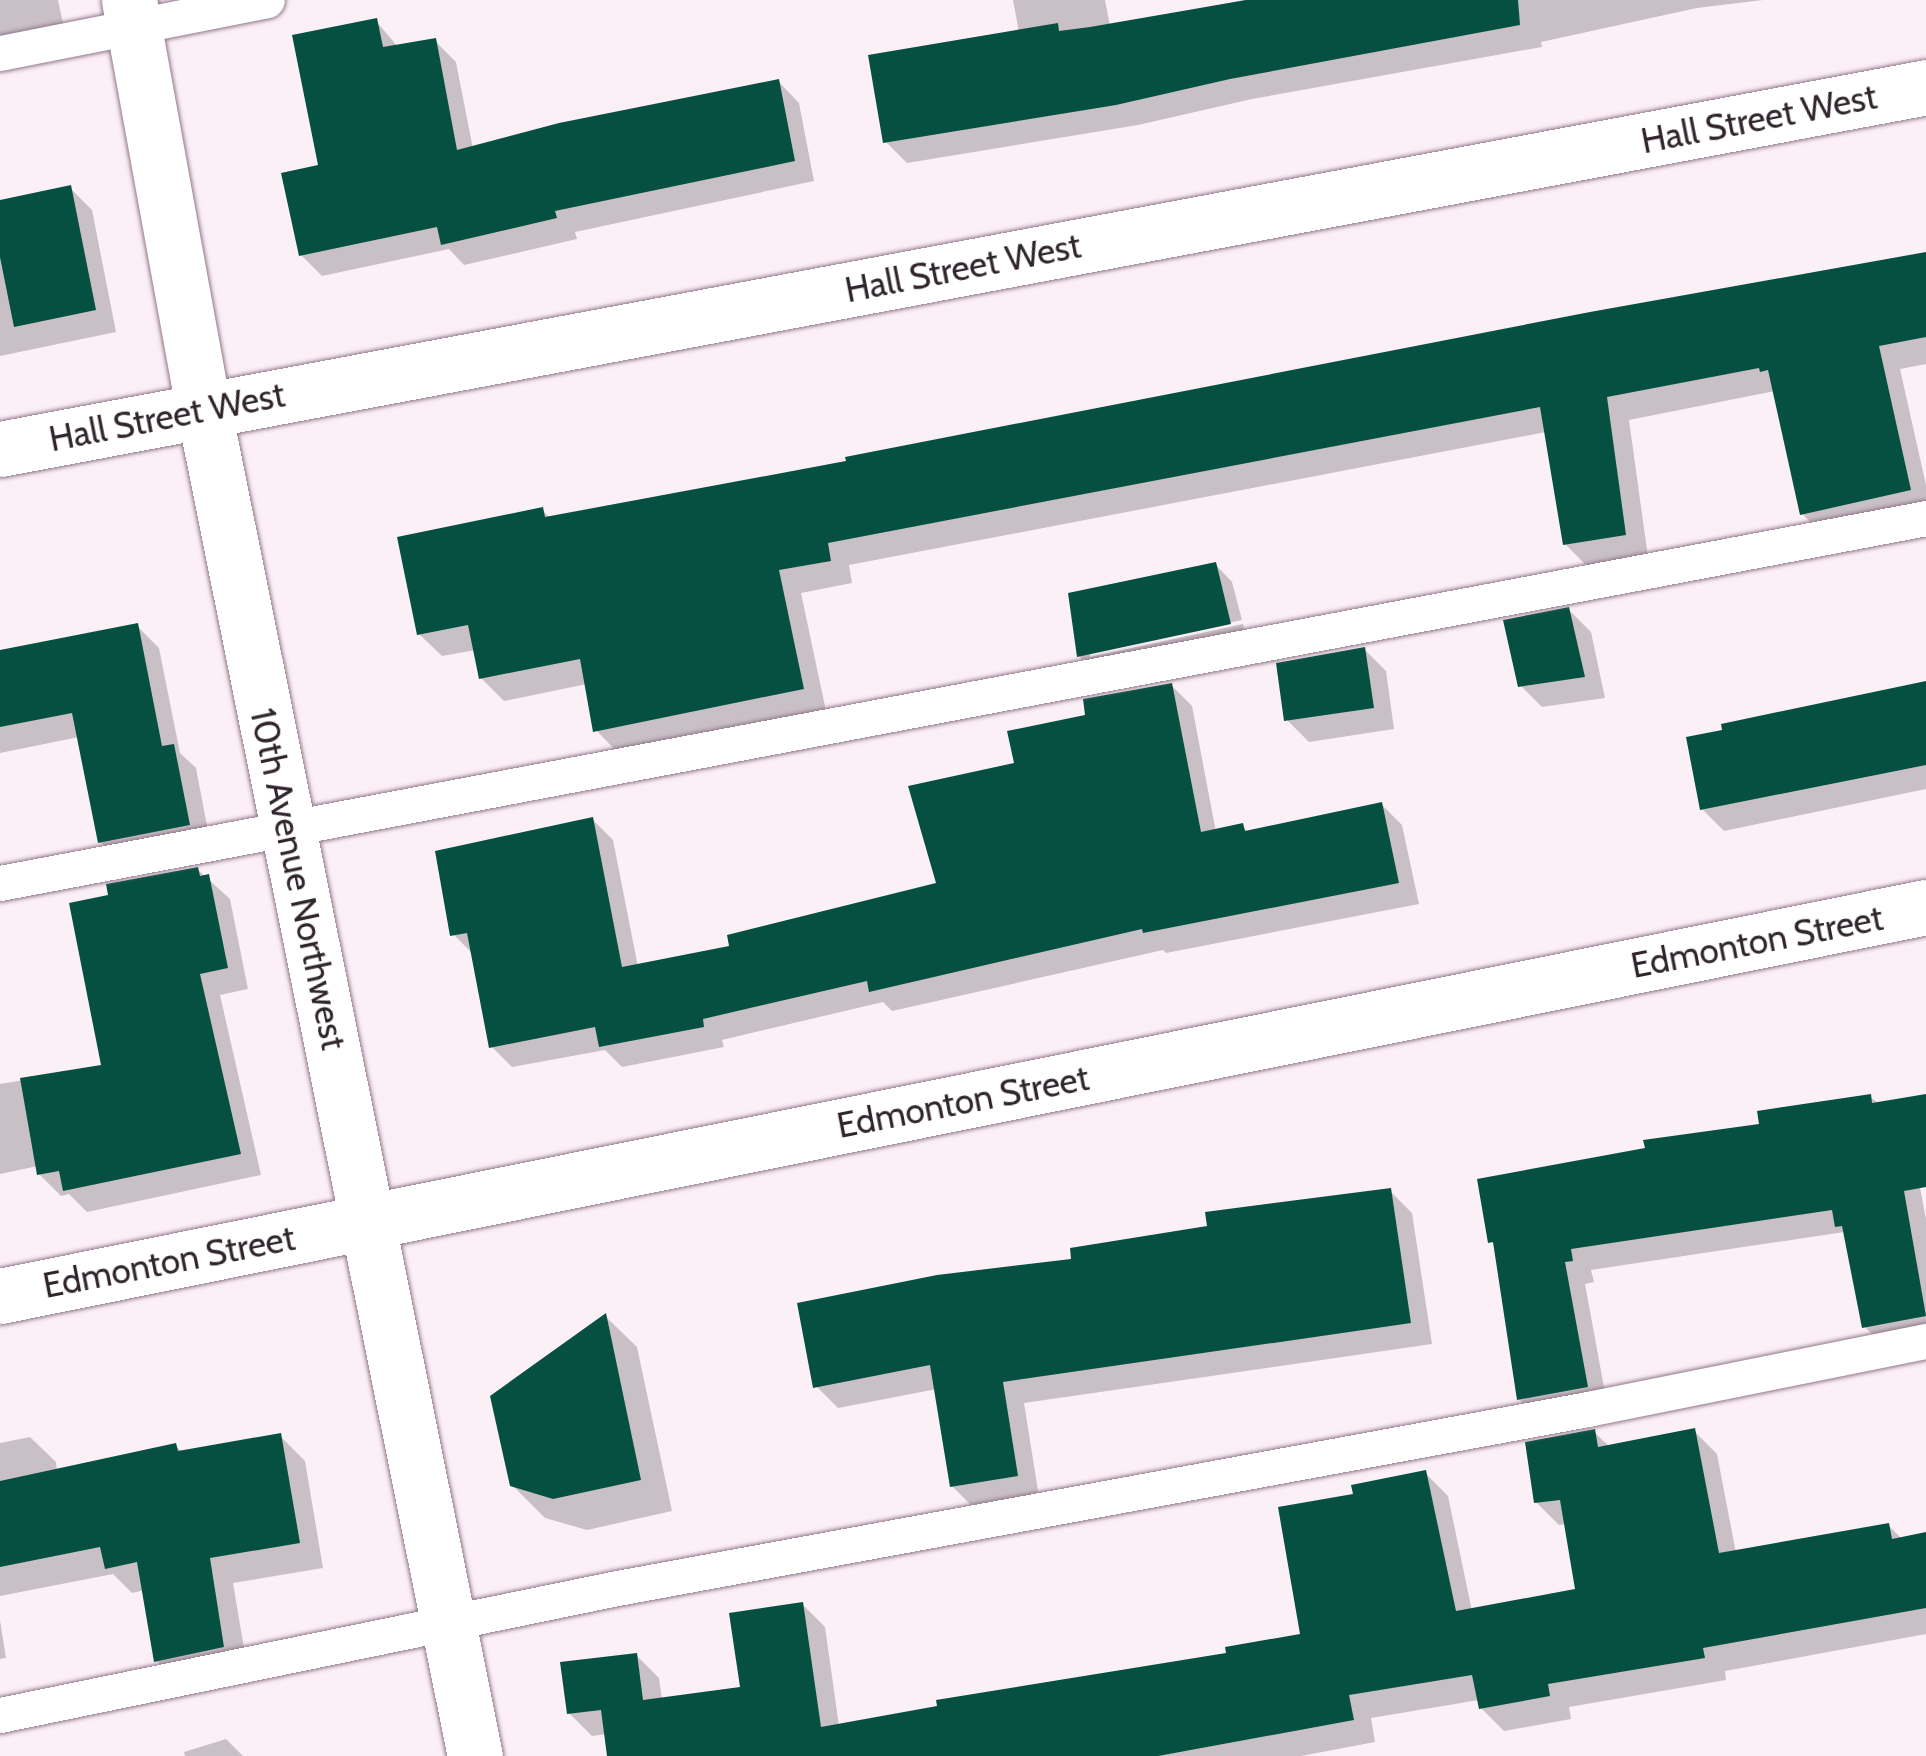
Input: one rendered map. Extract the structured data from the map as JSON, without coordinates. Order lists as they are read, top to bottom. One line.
{"streets":{"street":["Hall Street West","10th Avenue Northwest","Edmonton Street"]},"crossings":[["Hall Street West","10th Avenue Northwest"],["10th Avenue Northwest","Edmonton Street"]]}
